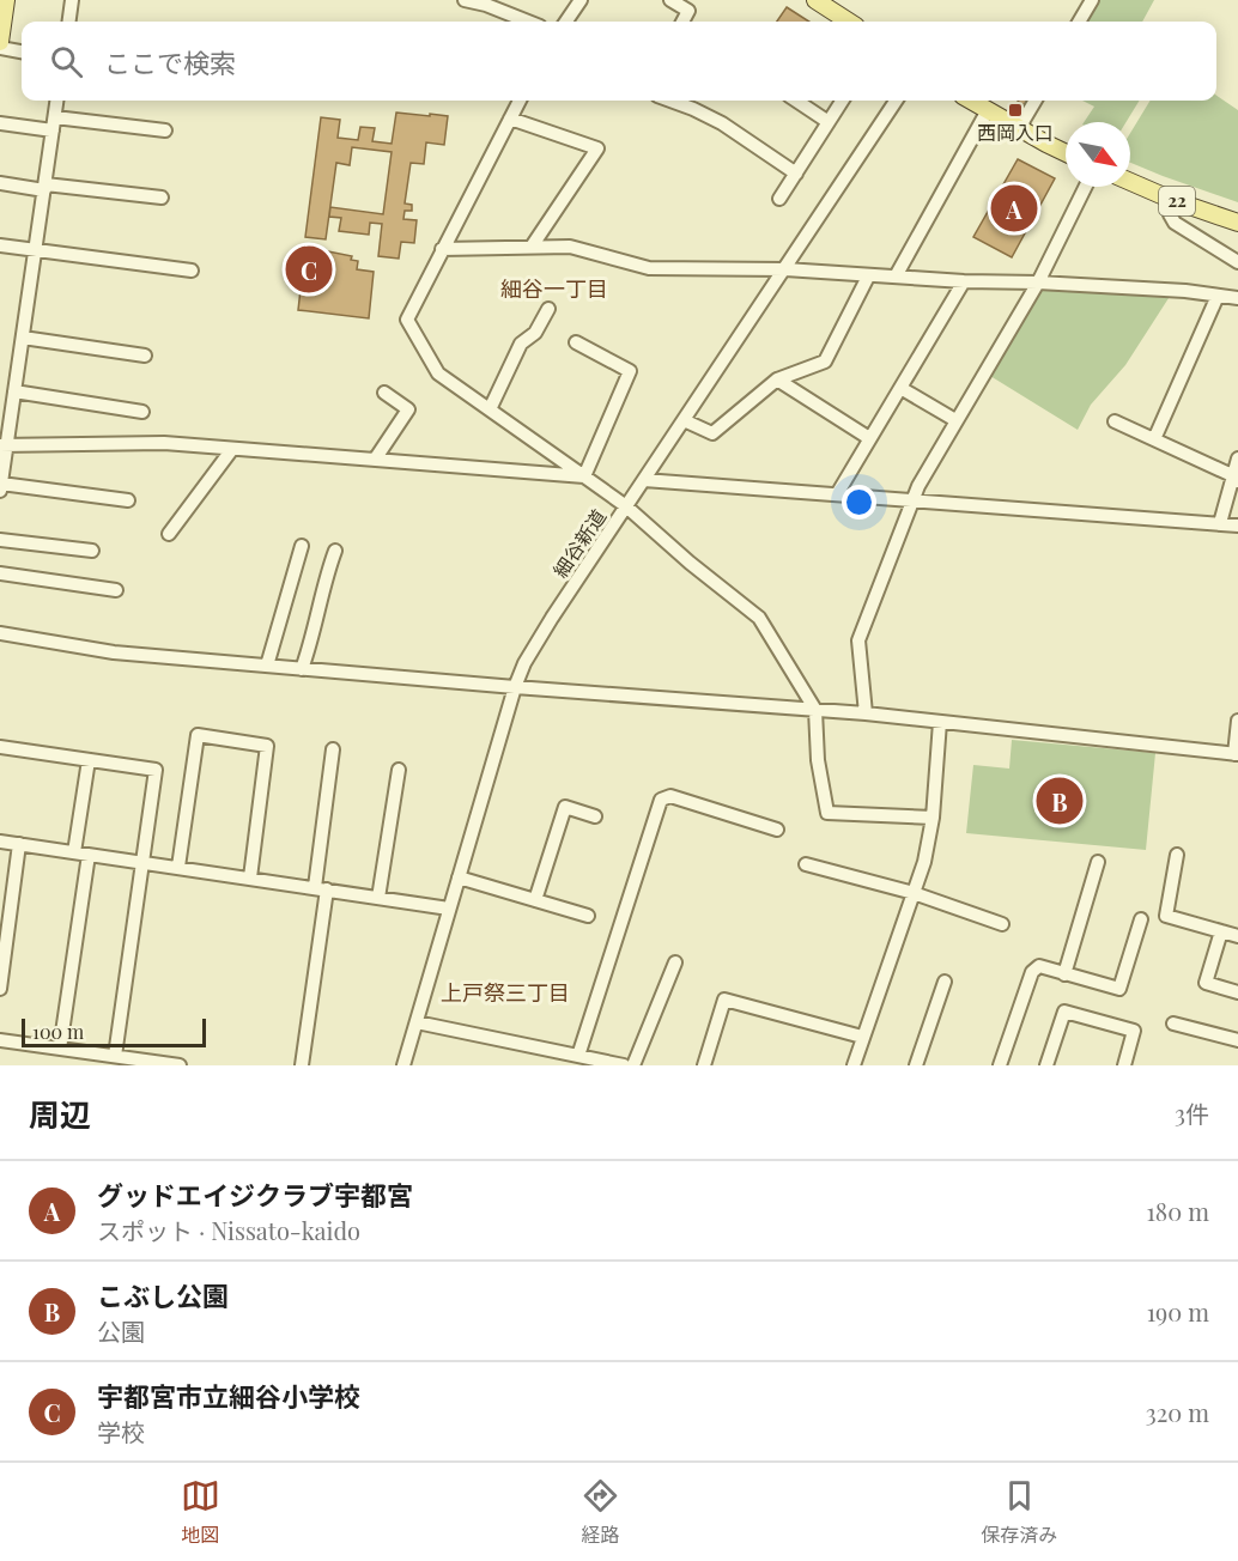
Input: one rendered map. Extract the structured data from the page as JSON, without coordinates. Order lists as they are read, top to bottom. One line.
{"streets":{"main road":["22"],"street":["細谷新道"]},"districts":["細谷一丁目","上戸祭三丁目"],"places":{"transit":["西岡入口"]},"scale_bar":"100 m","north":"bottom right","page":{"search":"ここで検索","pins":["A","C","B"],"scale":"100 m","heading":["周辺","3件"],"list":[{"mark":"A","name":"グッドエイジクラブ宇都宮","note":"スポット · Nissato-kaido","value":"180 m"},{"mark":"B","name":"こぶし公園","note":"公園","value":"190 m"},{"mark":"C","name":"宇都宮市立細谷小学校","note":"学校","value":"320 m"}],"nav":["地図","経路","保存済み"]}}
